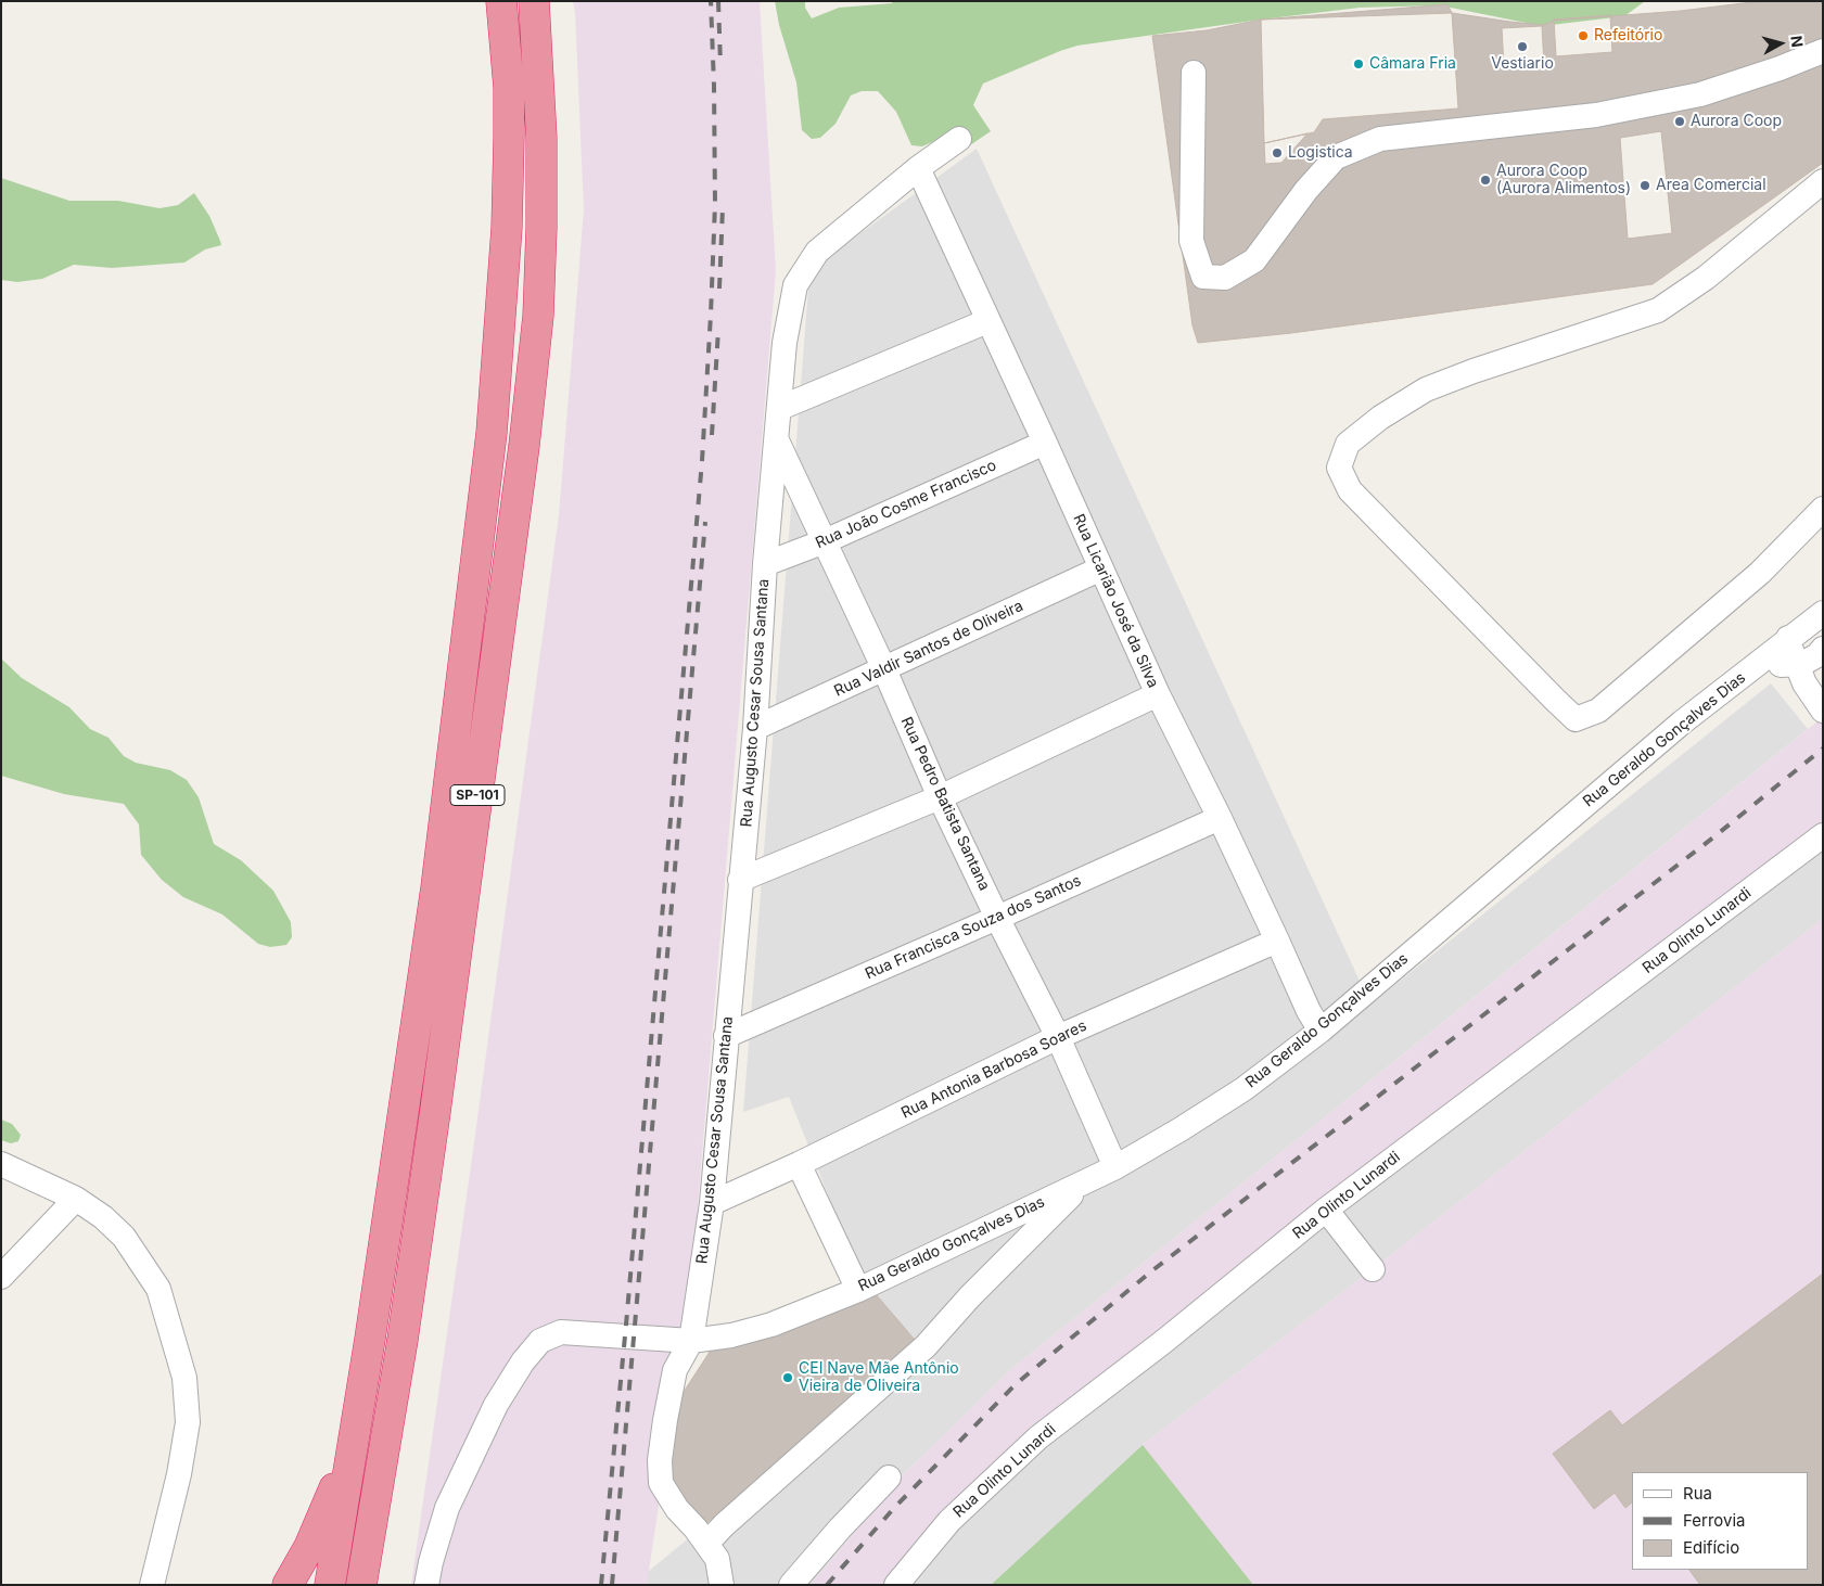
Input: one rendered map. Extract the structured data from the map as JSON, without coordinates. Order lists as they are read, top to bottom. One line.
{"streets":{"highway":["SP-101"],"street":["Rua João Cosme Francisco","Rua Licarião José da Silva","Rua Valdir Santos de Oliveira","Rua Augusto Cesar Sousa Santana","Rua Geraldo Gonçalves Dias","Rua Pedro Batista Santana","Rua Francisca Souza dos Santos","Rua Olinto Lunardi","Rua Antonia Barbosa Soares"]},"crossings":[["Rua João Cosme Francisco","Rua Licarião José da Silva"],["Rua João Cosme Francisco","Rua Augusto Cesar Sousa Santana"],["Rua João Cosme Francisco","Rua Pedro Batista Santana"],["Rua Licarião José da Silva","Rua Valdir Santos de Oliveira"],["Rua Licarião José da Silva","Rua Augusto Cesar Sousa Santana"],["Rua Licarião José da Silva","Rua Geraldo Gonçalves Dias"],["Rua Licarião José da Silva","Rua Francisca Souza dos Santos"],["Rua Licarião José da Silva","Rua Antonia Barbosa Soares"],["Rua Valdir Santos de Oliveira","Rua Augusto Cesar Sousa Santana"],["Rua Valdir Santos de Oliveira","Rua Pedro Batista Santana"],["Rua Augusto Cesar Sousa Santana","Rua Geraldo Gonçalves Dias"],["Rua Augusto Cesar Sousa Santana","Rua Pedro Batista Santana"],["Rua Augusto Cesar Sousa Santana","Rua Francisca Souza dos Santos"],["Rua Augusto Cesar Sousa Santana","Rua Antonia Barbosa Soares"],["Rua Geraldo Gonçalves Dias","Rua Pedro Batista Santana"],["Rua Pedro Batista Santana","Rua Francisca Souza dos Santos"],["Rua Pedro Batista Santana","Rua Antonia Barbosa Soares"]],"places":["Refeitório","Vestiario","Câmara Fria","Aurora Coop","Logistica","Aurora Coop (Aurora Alimentos)","Area Comercial","CEI Nave Mãe Antônio Vieira de Oliveira"],"legend":["Rua","Ferrovia","Edifício"],"north":"right"}
